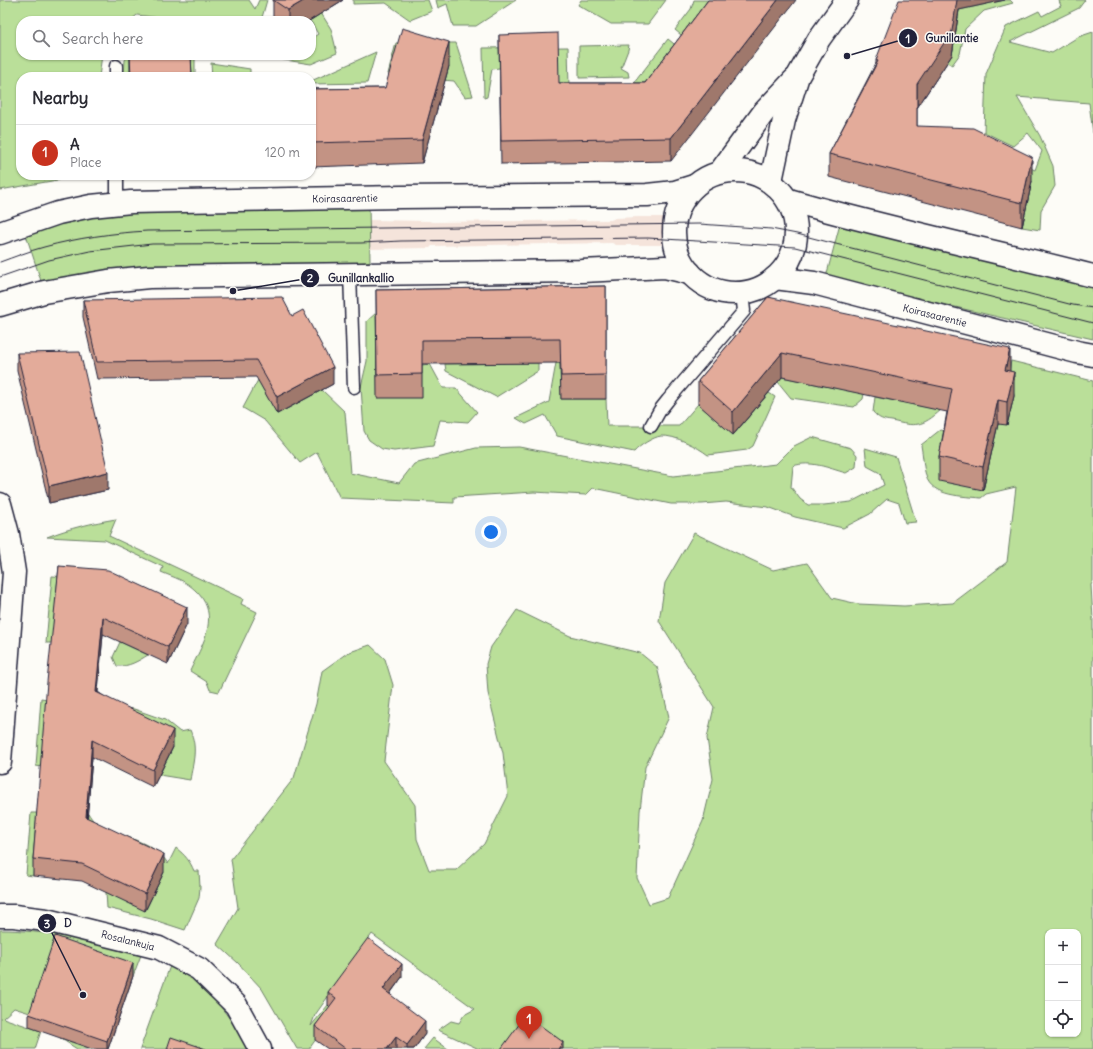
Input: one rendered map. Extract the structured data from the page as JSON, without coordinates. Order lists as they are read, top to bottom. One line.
{"streets":{"street":["Koirasaarentie","Rosalankuja"]},"places":["Gunillantie","Gunillankallio","D"],"page":{"search":"Search here","heading":"Nearby","list":[{"mark":"1","name":"A","note":"Place","value":"120 m"}],"map_buttons":["+","−"],"pins":"1"}}
